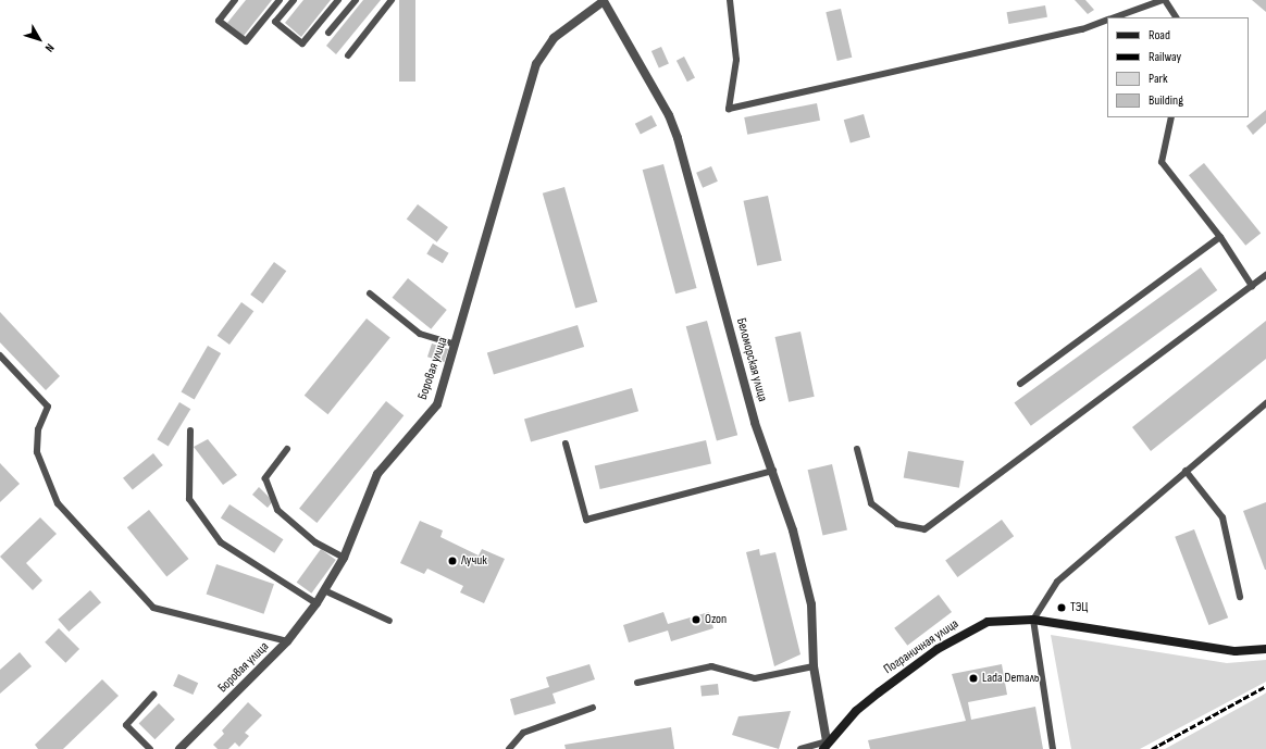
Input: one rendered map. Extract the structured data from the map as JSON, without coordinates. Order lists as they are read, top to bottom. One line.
{"streets":{"main road":["Пограничная улица"],"street":["Беломорская улица","Боровая улица"]},"crossings":[["Беломорская улица","Боровая улица"],["Беломорская улица","Пограничная улица"]],"places":["Лучик","ТЭЦ","Ozon","Lada Dеталь"],"legend":["Road","Railway","Park","Building"],"north":"bottom right"}
